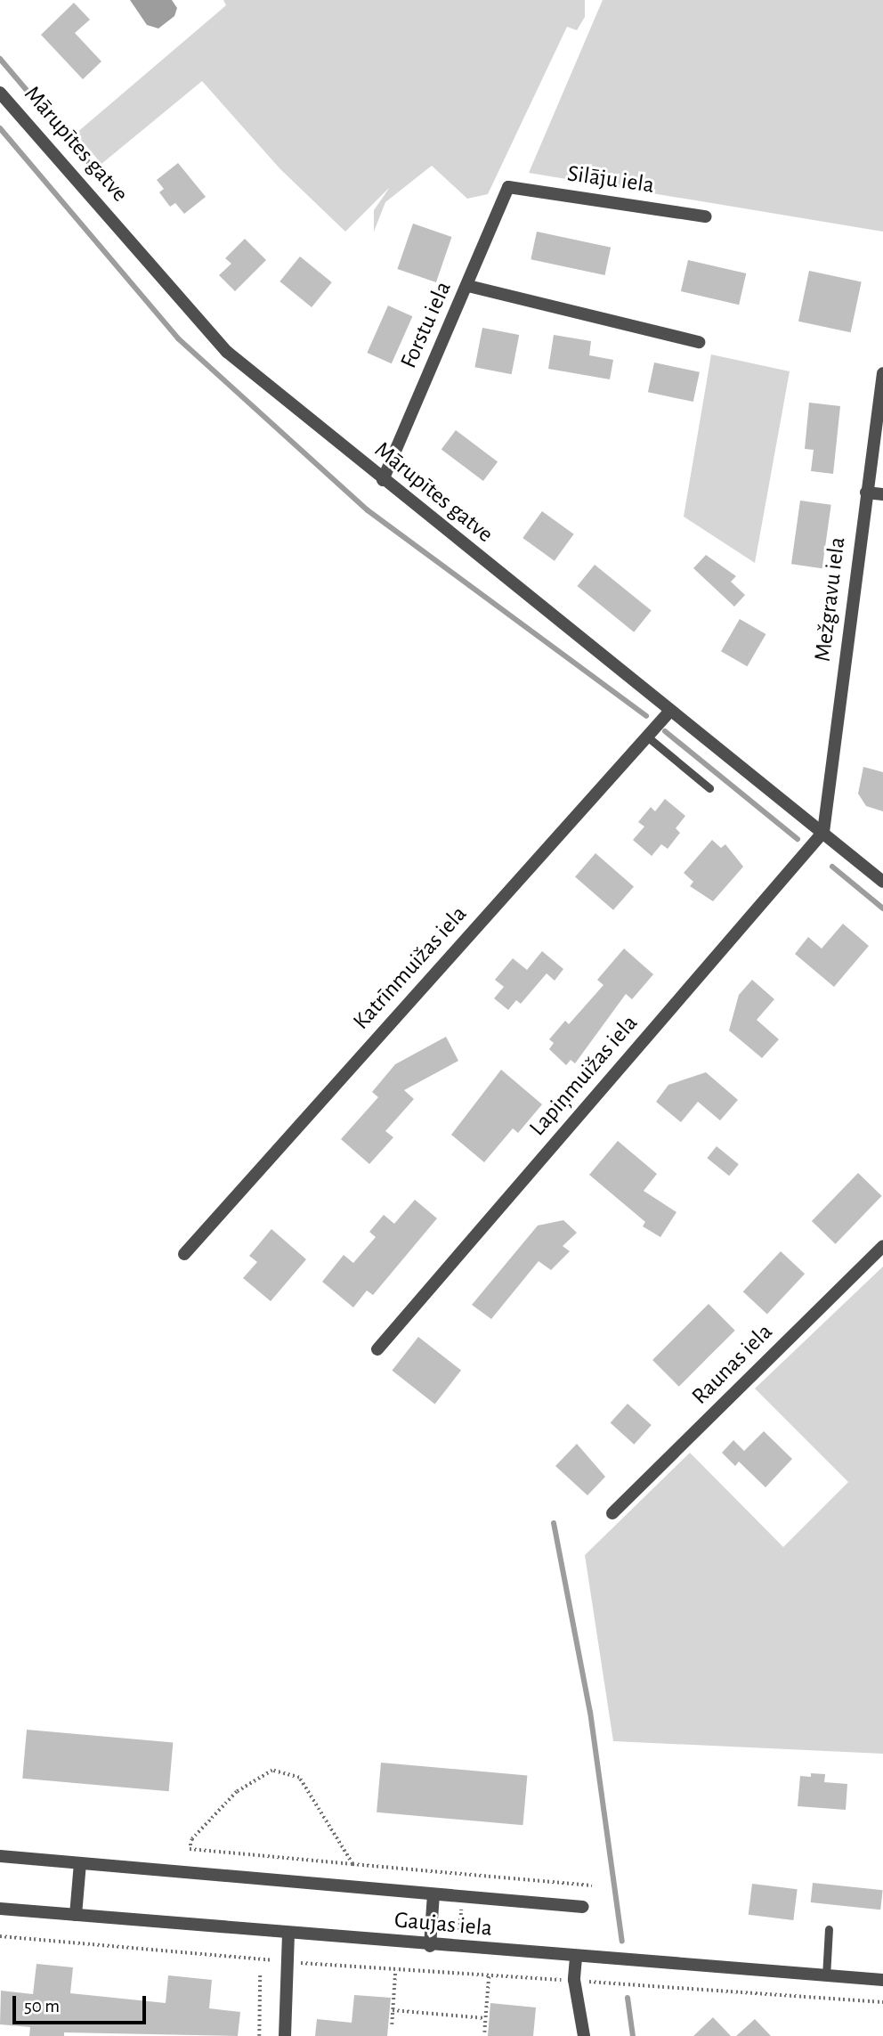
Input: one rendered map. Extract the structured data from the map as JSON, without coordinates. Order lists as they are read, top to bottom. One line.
{"streets":{"street":["Mārupītes gatve","Silāju iela","Forstu iela","Mežgravu iela","Katrīnmuižas iela","Lapiņmuižas iela","Raunas iela","Gaujas iela"]},"crossings":[["Mārupītes gatve","Forstu iela"],["Mārupītes gatve","Mežgravu iela"],["Mārupītes gatve","Katrīnmuižas iela"],["Mārupītes gatve","Lapiņmuižas iela"],["Silāju iela","Forstu iela"],["Mežgravu iela","Lapiņmuižas iela"]],"scale_bar":"50 m"}
